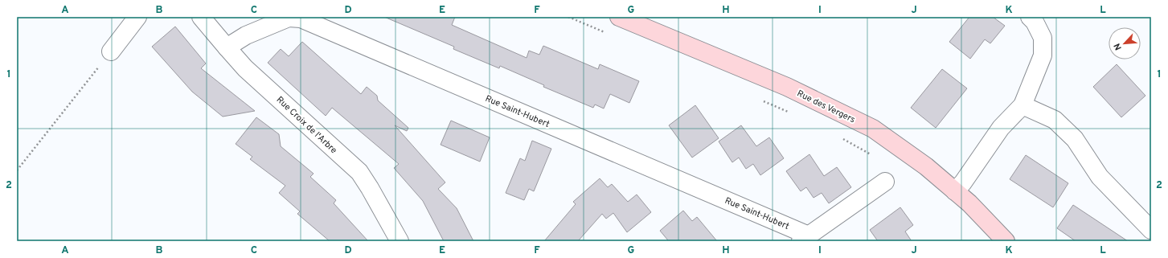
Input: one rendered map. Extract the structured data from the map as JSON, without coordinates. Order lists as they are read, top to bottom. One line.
{"streets":{"main road":["Rue des Vergers"],"street":["Rue Saint-Hubert","Rue Croix de l'Arbre"]},"crossings":[["Rue Saint-Hubert","Rue Croix de l'Arbre"]],"north":"bottom left","grid":{"columns":["A","B","C","D","E","F","G","H","I","J","K","L"],"rows":["1","2"]}}
